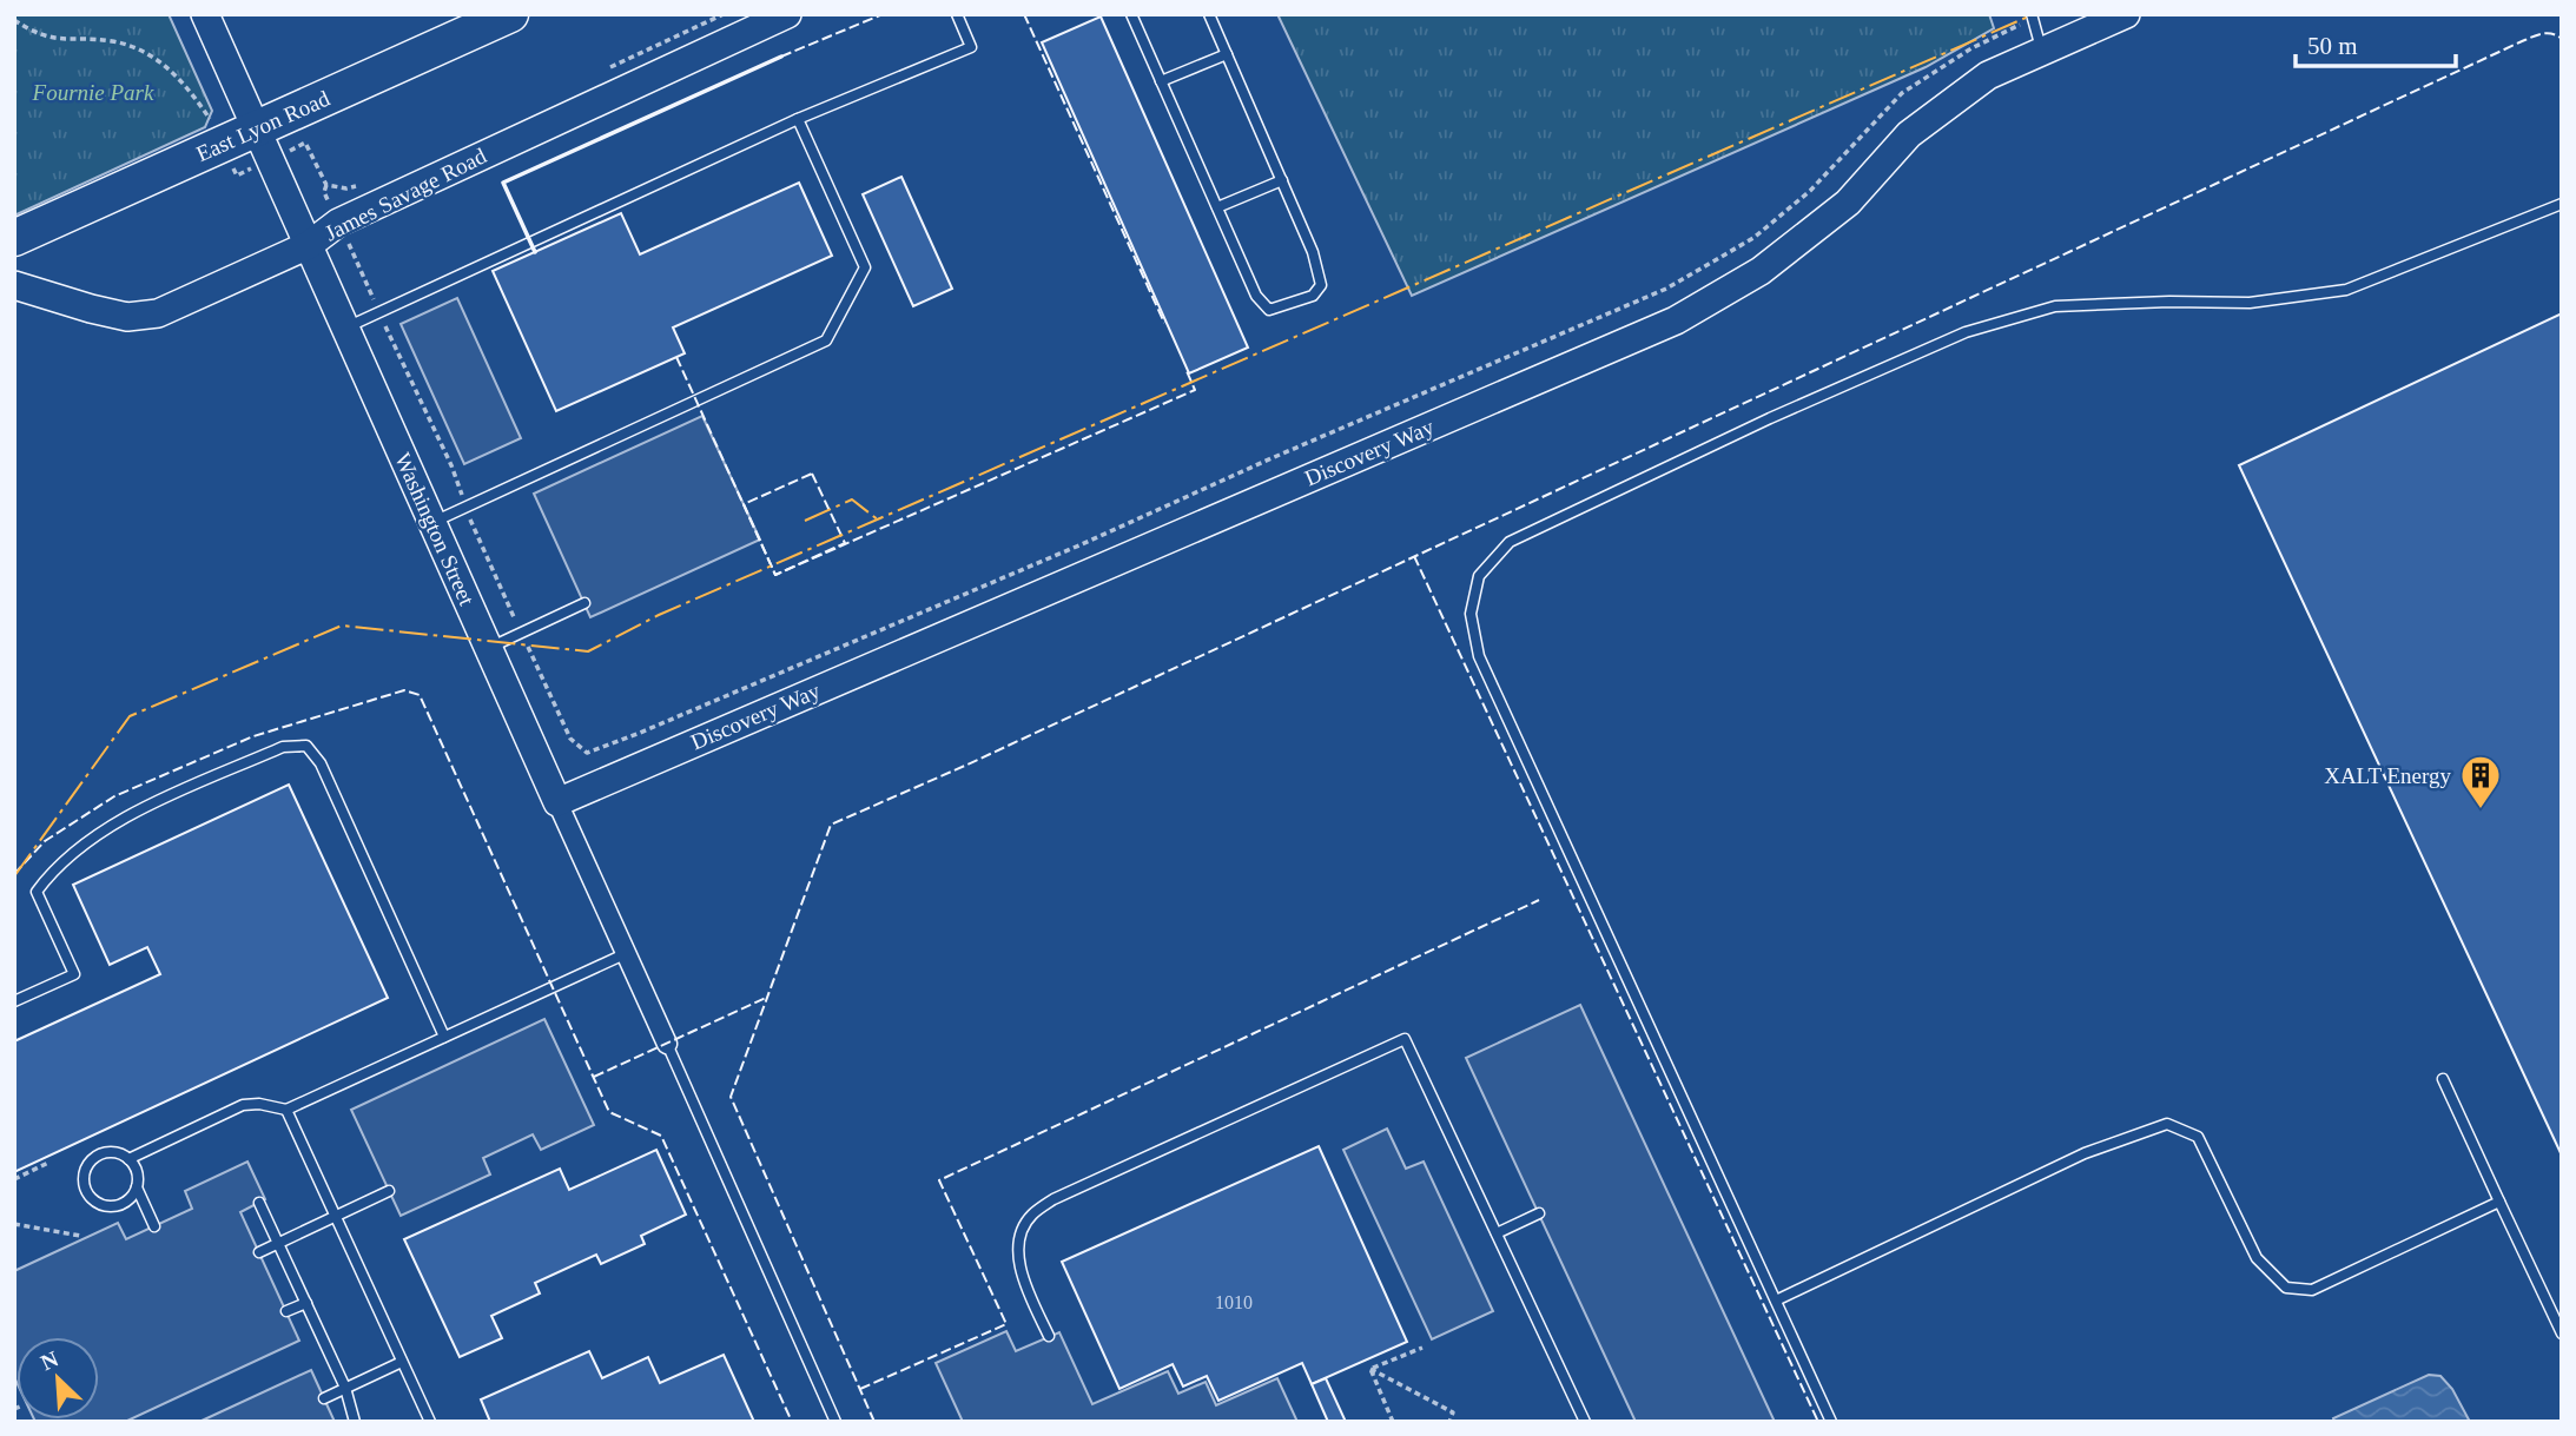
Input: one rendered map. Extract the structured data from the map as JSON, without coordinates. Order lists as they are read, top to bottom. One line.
{"streets":{"highway":["East Lyon Road"],"street":["James Savage Road","Discovery Way","Washington Street"]},"crossings":[["East Lyon Road","Washington Street"],["James Savage Road","Washington Street"],["Discovery Way","Washington Street"]],"parks":["Fournie Park"],"places":{"building":["XALT Energy"]},"house_numbers":["1010"],"scale_bar":"50 m","north":"top left"}
